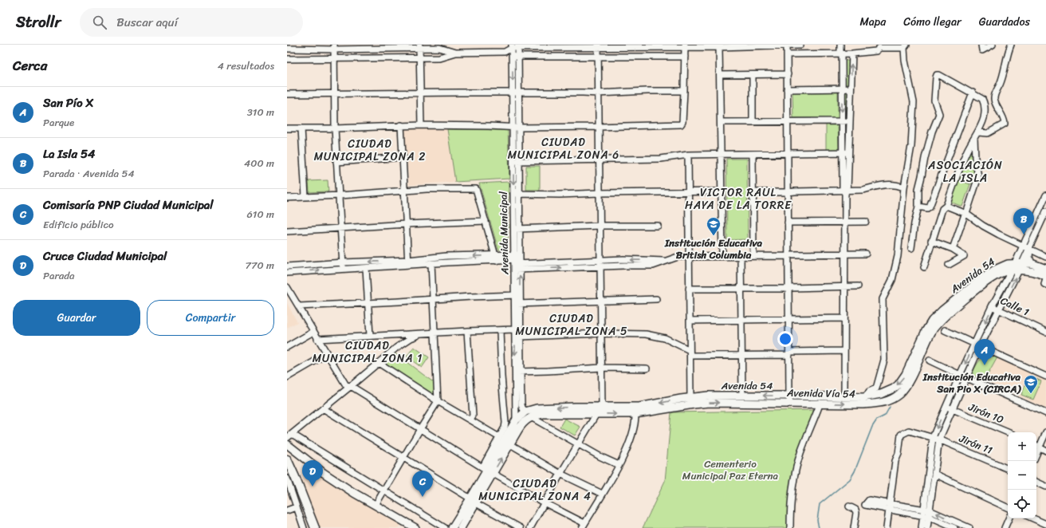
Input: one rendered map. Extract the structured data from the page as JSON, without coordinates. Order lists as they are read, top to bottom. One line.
{"streets":{"main road":["Avenida 54","Avenida Vía 54"],"street":["Avenida Municipal","Calle 1","Jirón 10","Jirón 11"]},"crossings":[["Avenida Municipal","Avenida 54"],["Avenida 54","Avenida Vía 54"]],"one_way":["Avenida 54","Avenida Vía 54"],"districts":["CIUDAD MUNICIPAL ZONA 6","CIUDAD MUNICIPAL ZONA 2","ASOCIACIÓN LA ISLA","VICTOR RAUL HAYA DE LA TORRE","CIUDAD MUNICIPAL ZONA 5","CIUDAD MUNICIPAL ZONA 1","CIUDAD MUNICIPAL ZONA 4"],"parks":["Cementerio Municipal Paz Eterna"],"places":{"school or university":["Institución Educativa British Columbia","Institución Educativa San Pio X (CIRCA)"]},"page":{"header":"Strollr","search":"Buscar aquí","nav":["Mapa","Cómo llegar","Guardados"],"heading":["Cerca","4 resultados"],"list":[{"mark":"A","name":"San Pío X","note":"Parque","value":"310 m"},{"mark":"B","name":"La Isla 54","note":"Parada · Avenida 54","value":"400 m"},{"mark":"C","name":"Comisaría PNP Ciudad Municipal","note":"Edificio público","value":"610 m"},{"mark":"D","name":"Cruce Ciudad Municipal","note":"Parada","value":"770 m"}],"pins":["B","A","D","C"],"buttons":["Guardar","Compartir"],"map_buttons":["+","−"]}}
